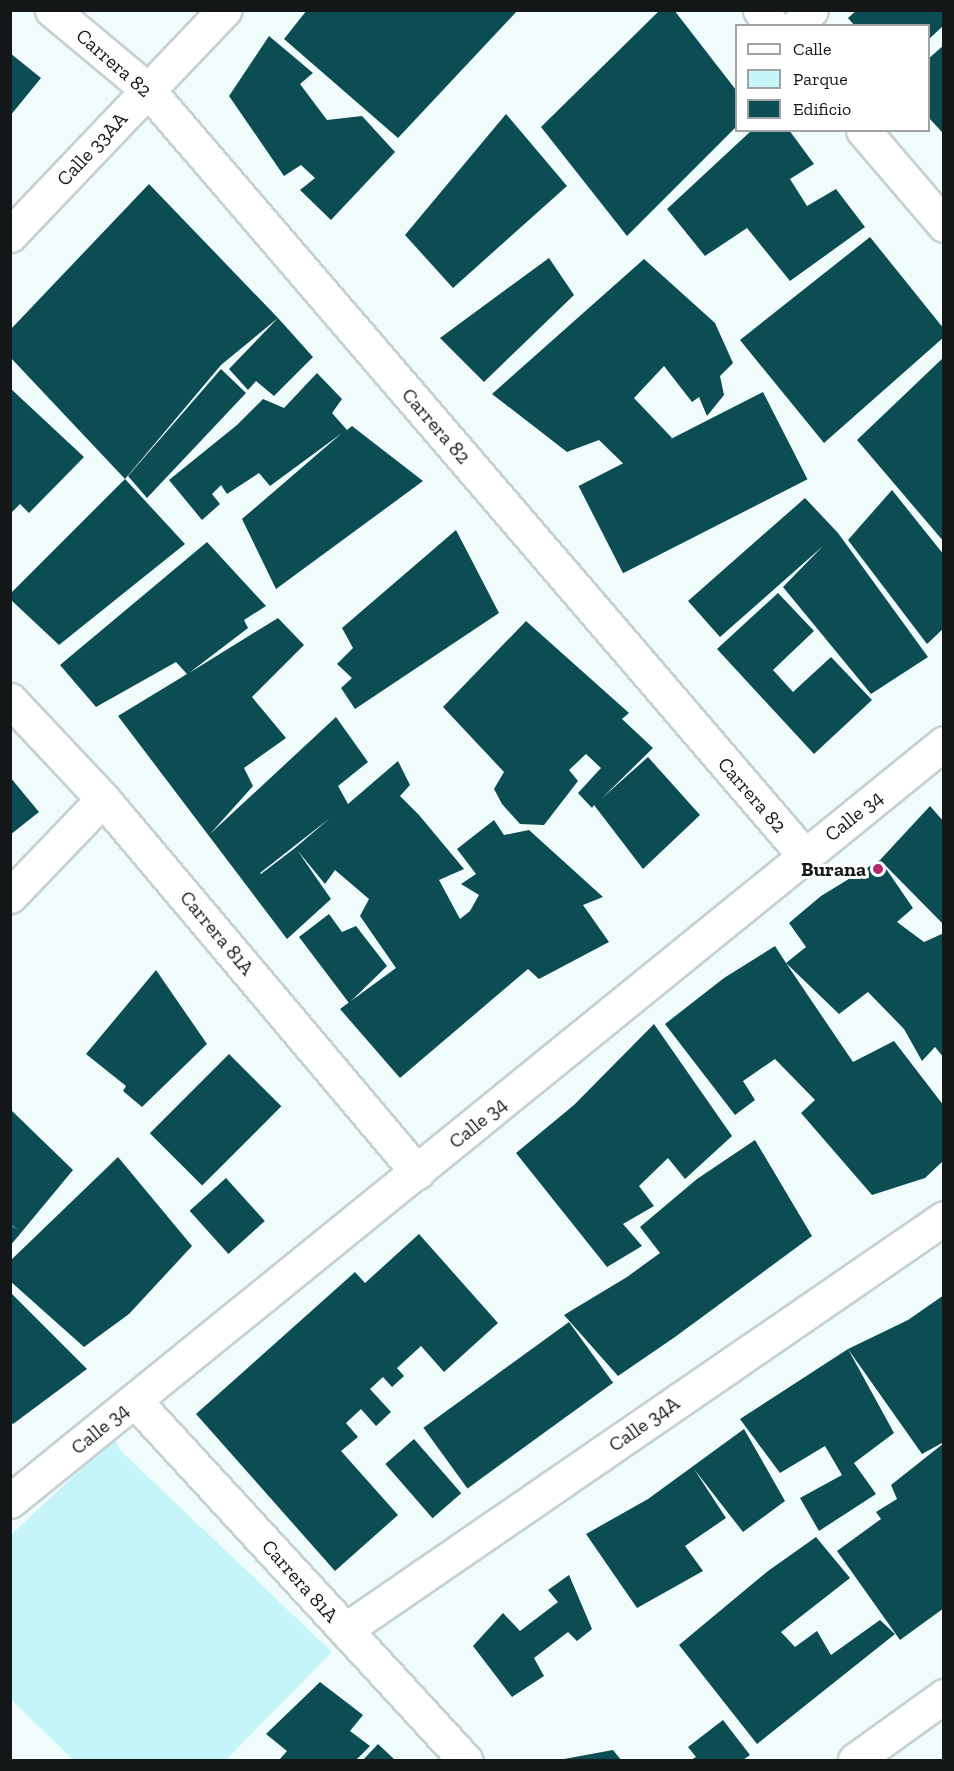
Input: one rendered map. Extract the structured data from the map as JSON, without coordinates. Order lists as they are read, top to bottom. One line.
{"streets":{"street":["Carrera 82","Calle 33AA","Calle 34","Carrera 81A","Calle 34A"]},"crossings":[["Carrera 82","Calle 33AA"],["Carrera 82","Calle 34"],["Calle 34","Carrera 81A"],["Carrera 81A","Calle 34A"]],"places":["Burana"],"legend":["Calle","Parque","Edificio"]}
